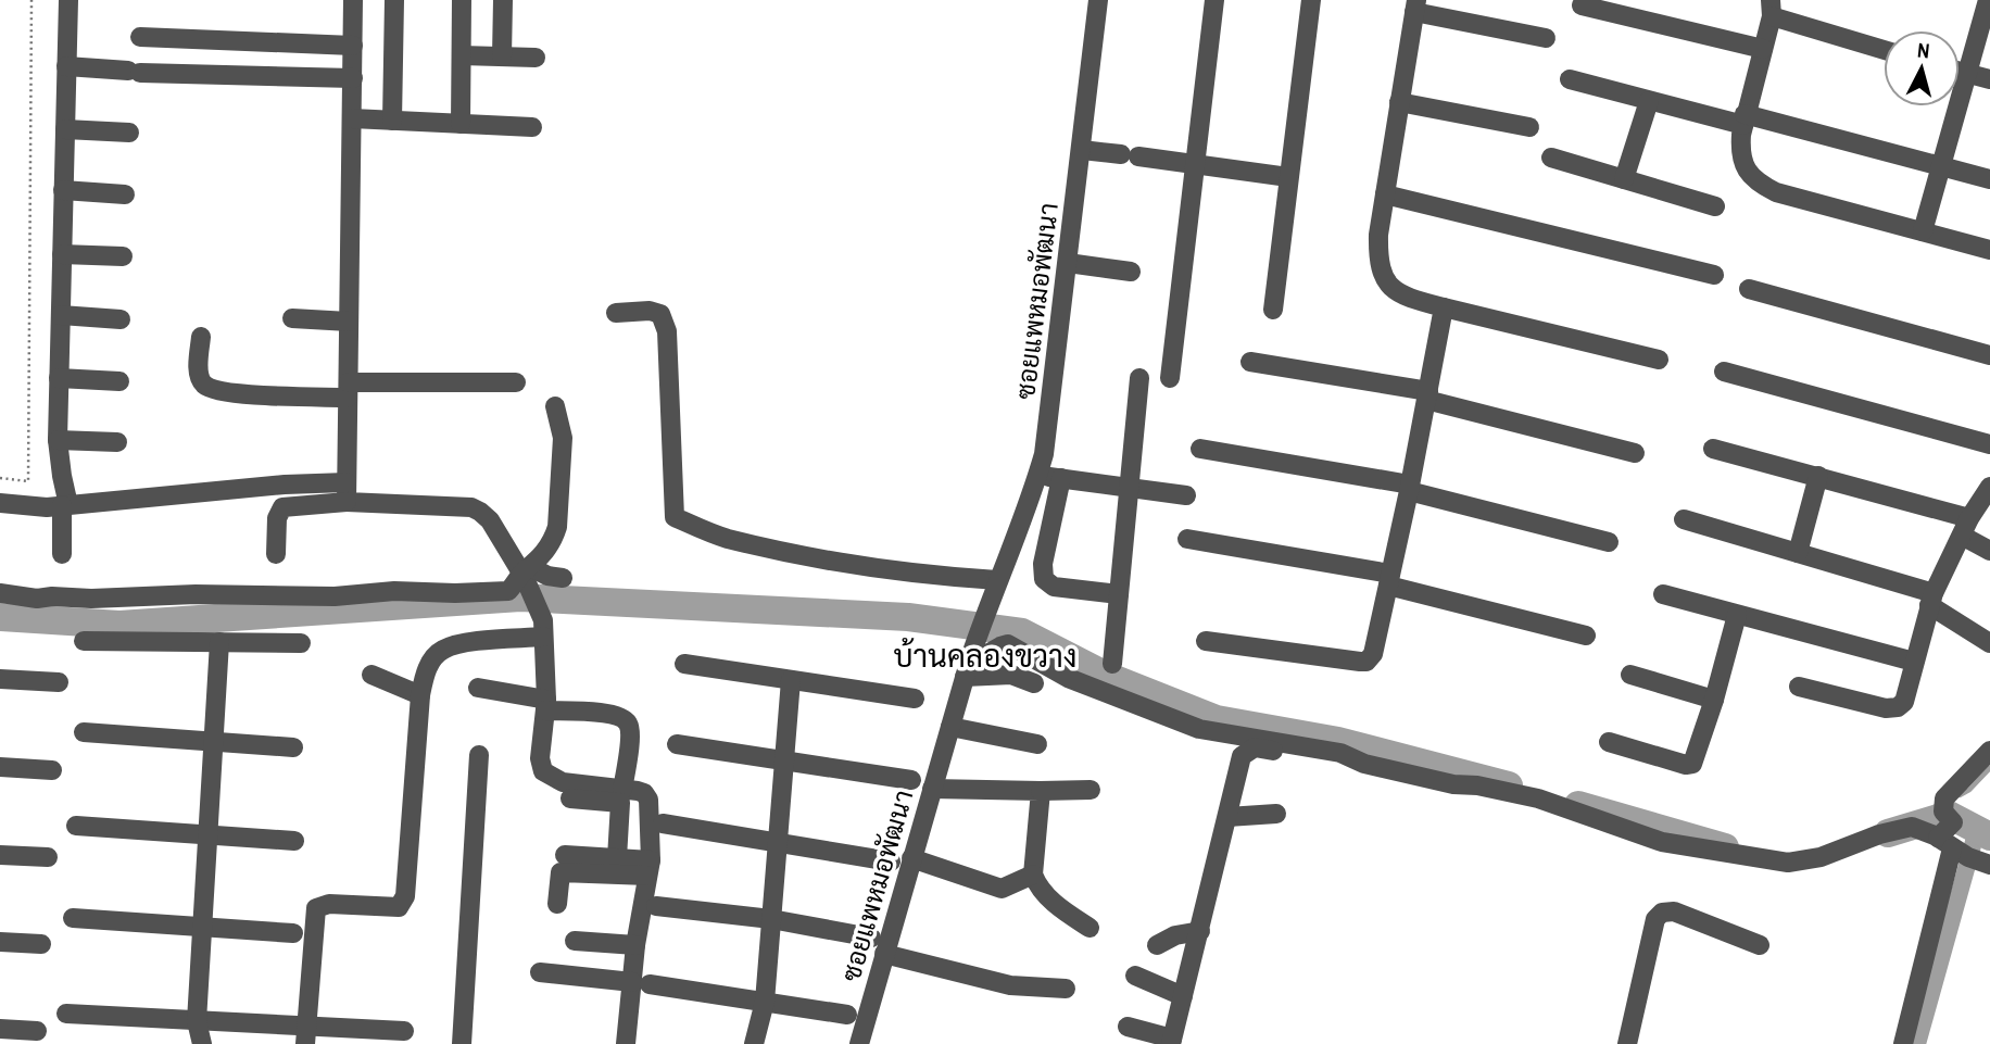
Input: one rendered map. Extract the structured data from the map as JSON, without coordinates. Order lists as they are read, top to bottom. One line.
{"streets":{"street":["ซอยแพหมอพัฒนา"]},"districts":["บ้านคลองขวาง"],"north":"top"}
